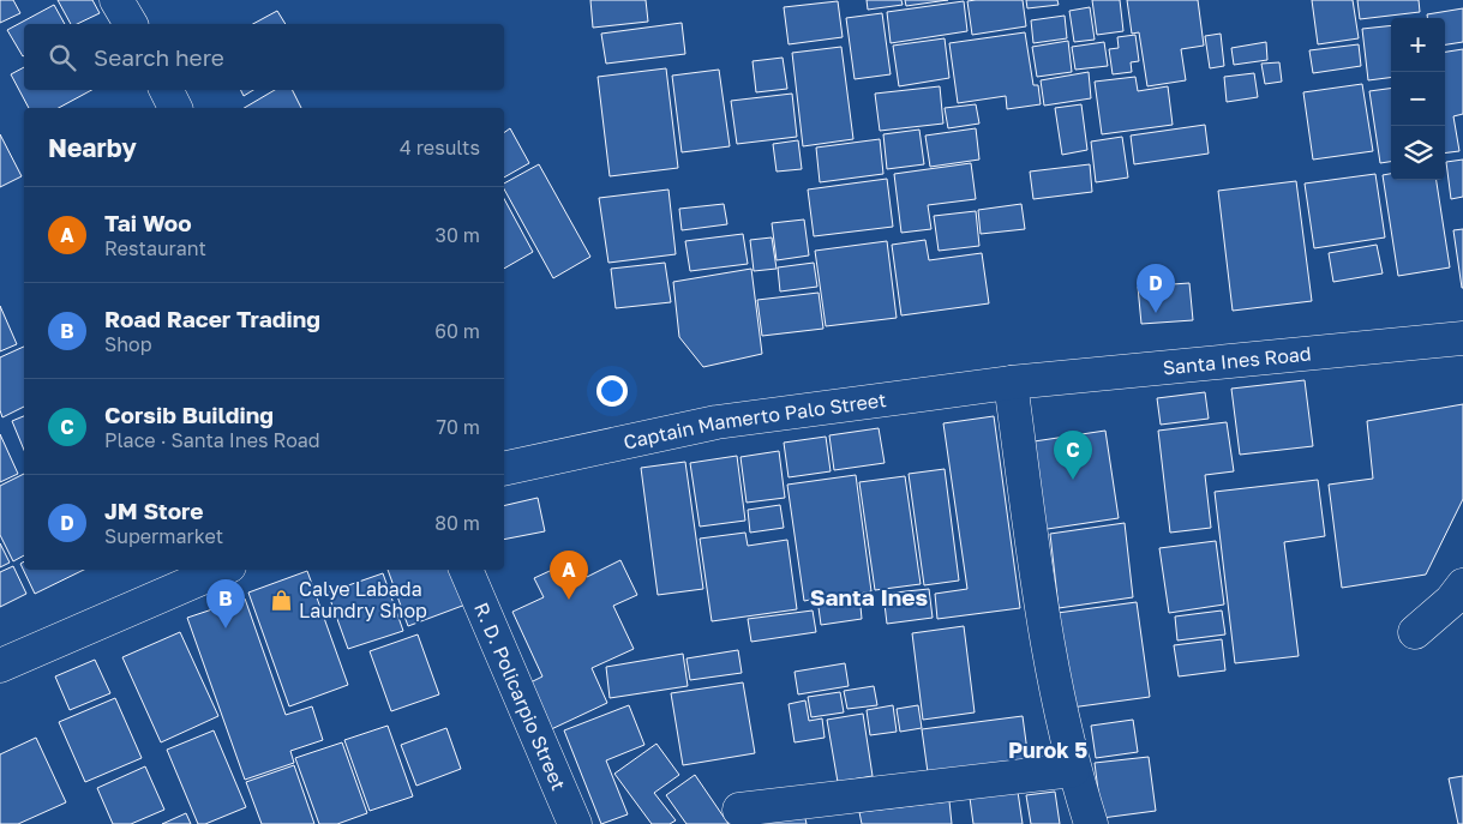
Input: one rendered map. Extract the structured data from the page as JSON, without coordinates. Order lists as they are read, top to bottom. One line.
{"streets":{"main road":["Santa Ines Road","Captain Mamerto Palo Street","R. D. Policarpio Street"]},"crossings":[["Santa Ines Road","Captain Mamerto Palo Street"]],"districts":["Santa Ines","Purok 5"],"places":{"shop":["Calye Labada Laundry Shop"]},"page":{"map_buttons":["+","−"],"search":"Search here","heading":["Nearby","4 results"],"list":[{"mark":"A","name":"Tai Woo","note":"Restaurant","value":"30 m"},{"mark":"B","name":"Road Racer Trading","note":"Shop","value":"60 m"},{"mark":"C","name":"Corsib Building","note":"Place · Santa Ines Road","value":"70 m"},{"mark":"D","name":"JM Store","note":"Supermarket","value":"80 m"}],"pins":["D","C","A","B"]}}
